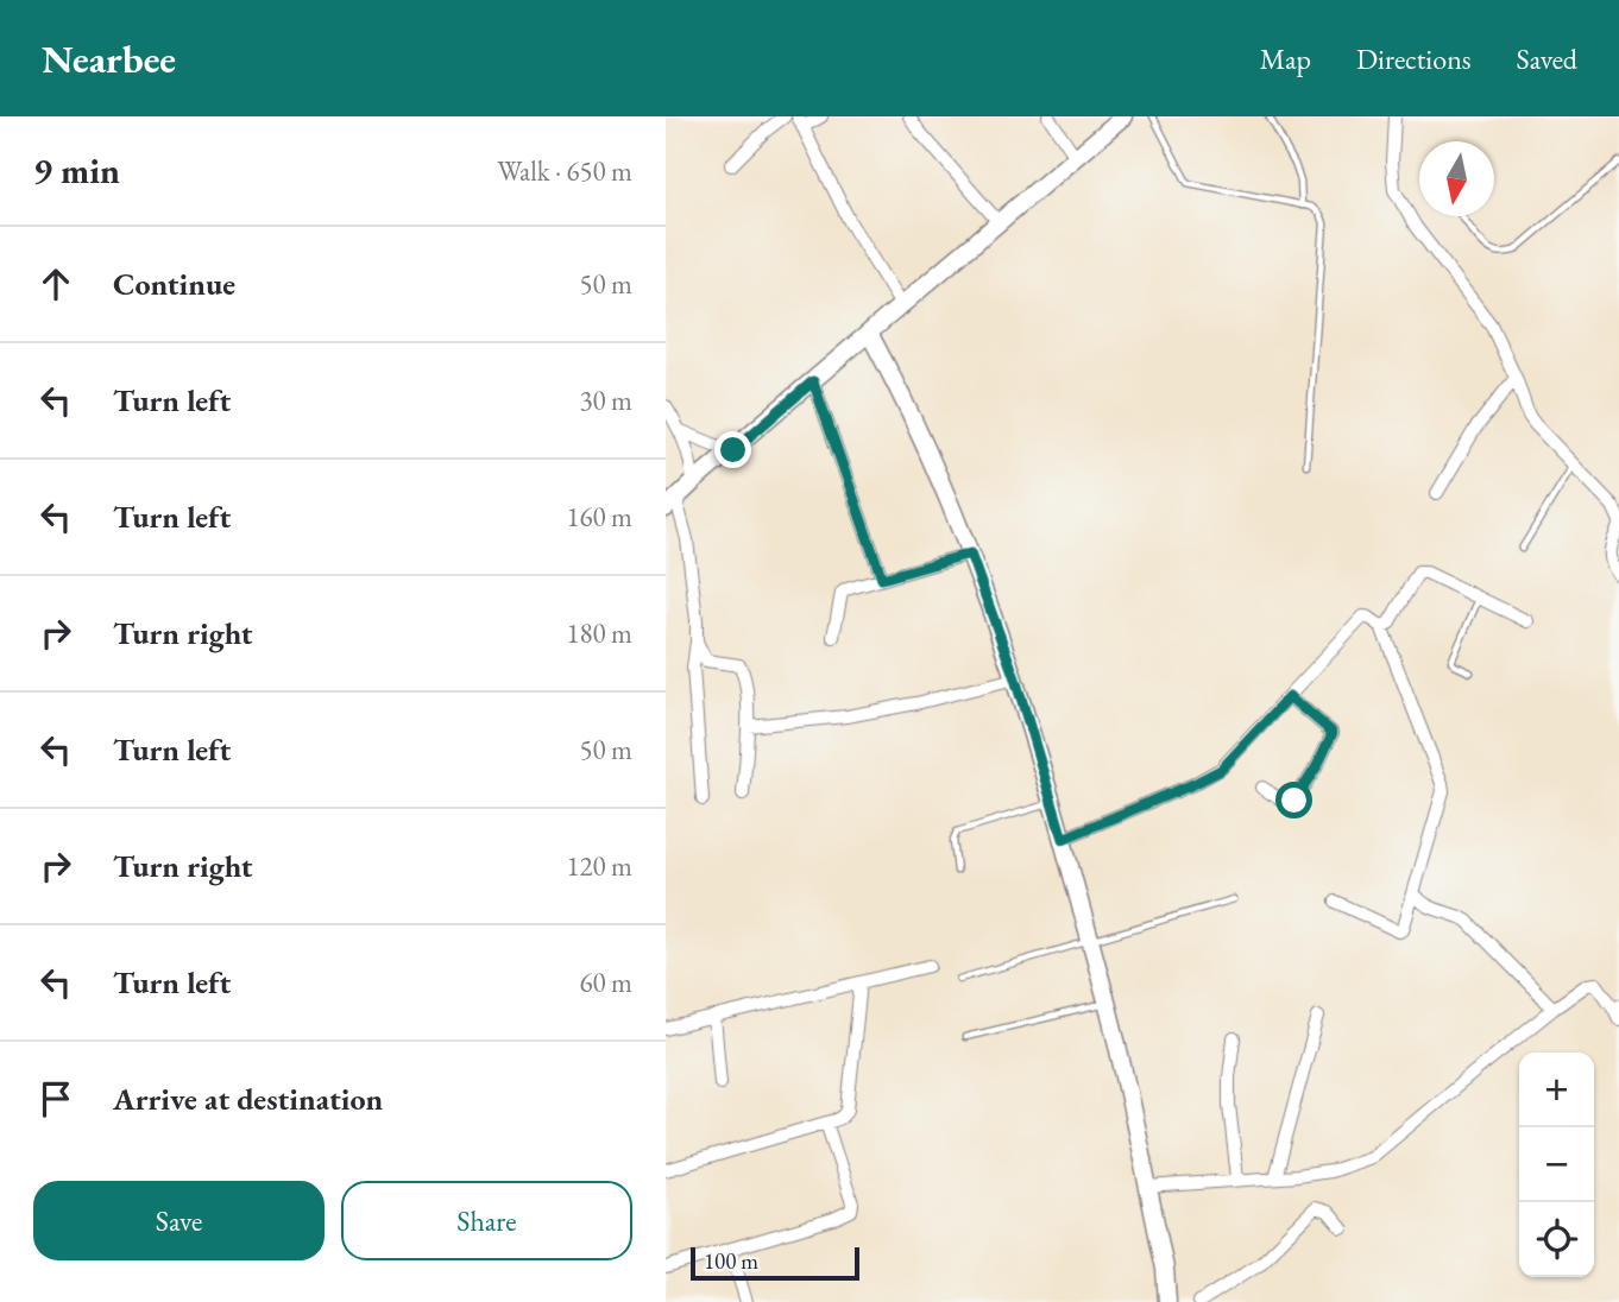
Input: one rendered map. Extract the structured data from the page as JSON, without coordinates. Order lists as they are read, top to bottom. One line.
{"scale_bar":"100 m","north":"bottom","page":{"header":"Nearbee","nav":["Map","Directions","Saved"],"heading":["9 min","Walk · 650 m"],"list":[["Continue","50 m"],["Turn left","30 m"],["Turn left","160 m"],["Turn right","180 m"],["Turn left","50 m"],["Turn right","120 m"],["Turn left","60 m"],"Arrive at destination"],"map_buttons":["+","−"],"buttons":["Save","Share"],"scale":"100 m"}}
